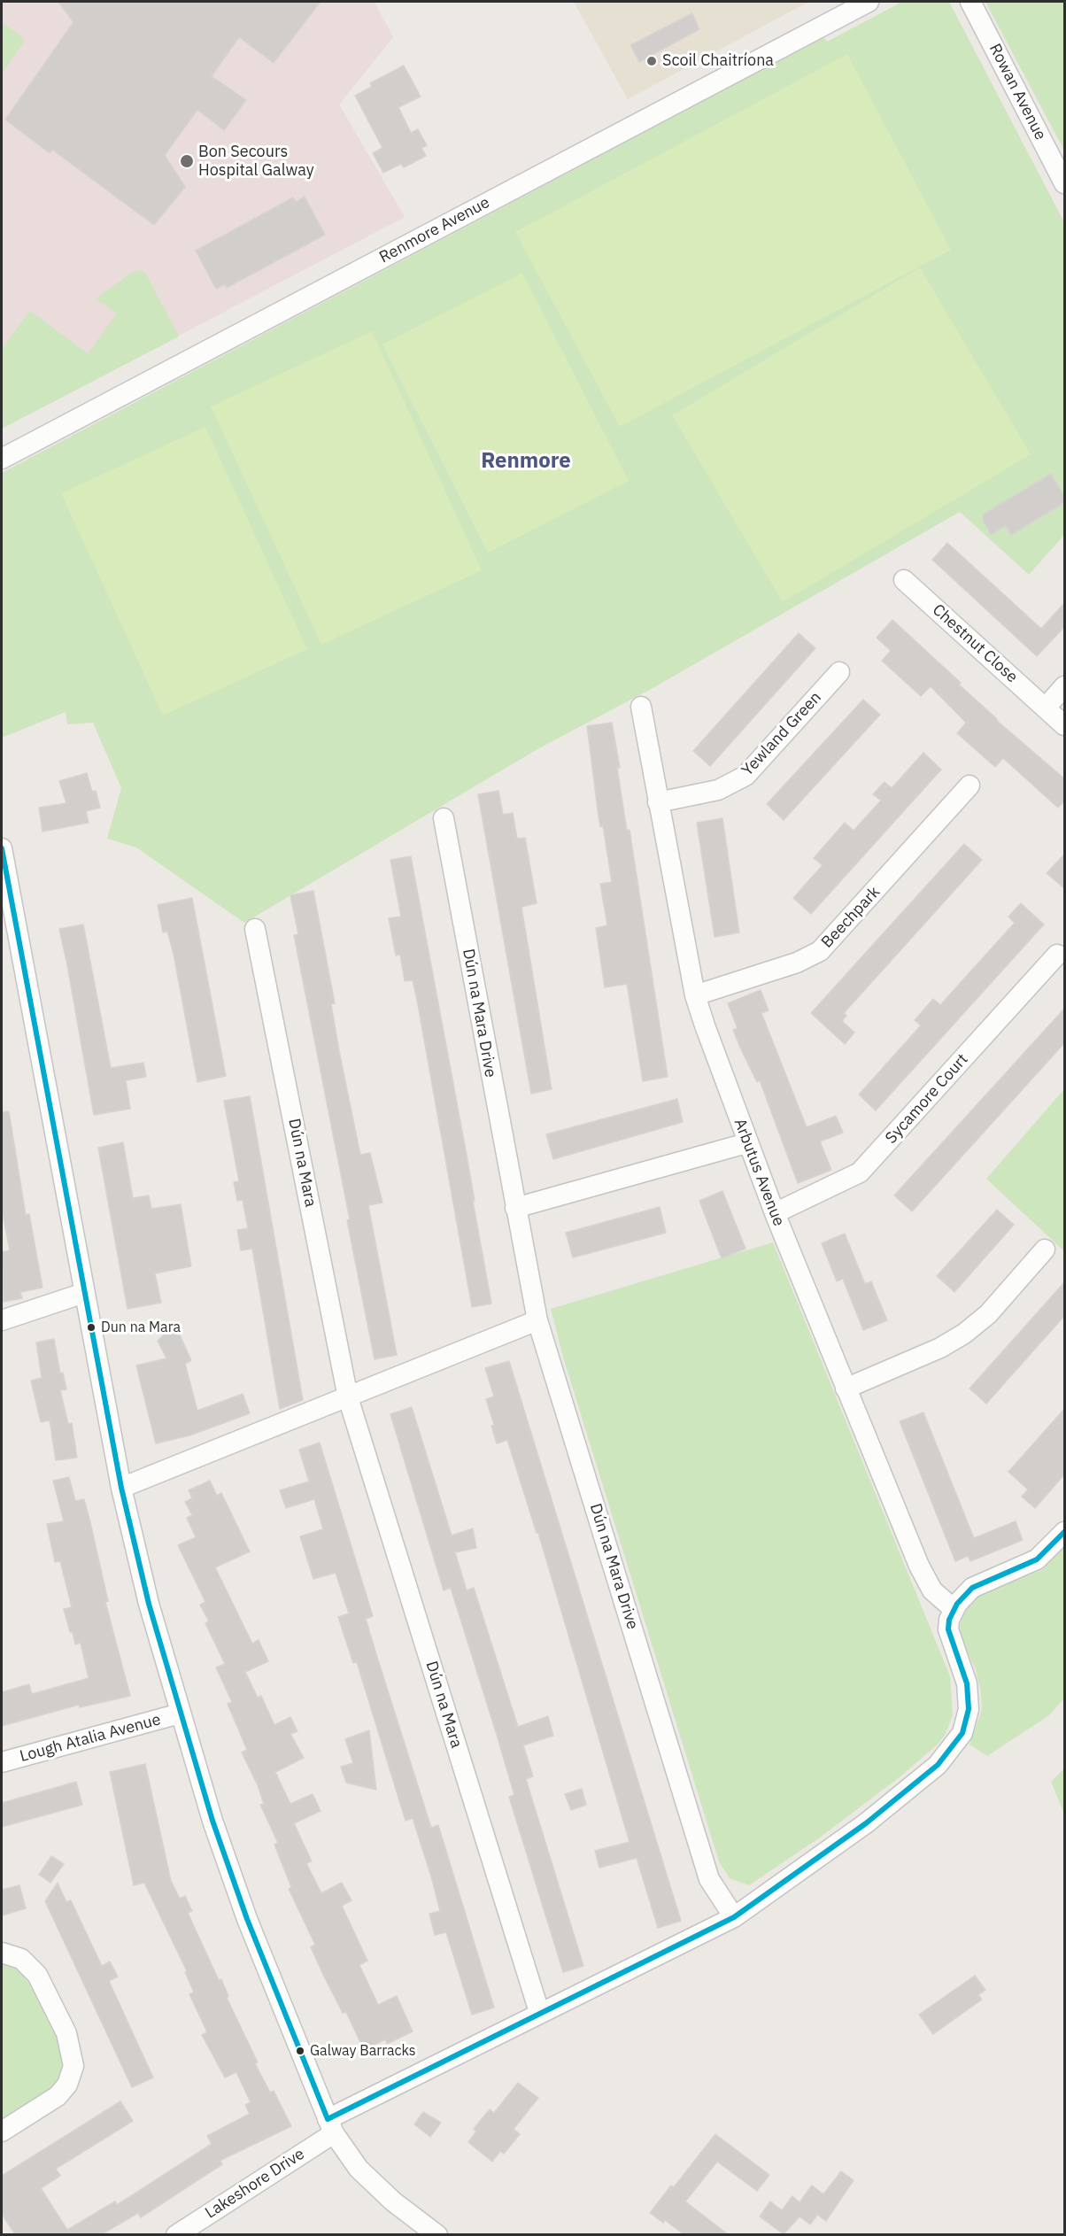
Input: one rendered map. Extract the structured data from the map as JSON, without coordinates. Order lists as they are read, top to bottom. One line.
{"streets":{"street":["Rowan Avenue","Renmore Avenue","Chestnut Close","Yewland Green","Beechpark","Dún na Mara Drive","Sycamore Court","Dún na Mara","Arbutus Avenue","Lough Atalia Avenue","Lakeshore Drive"]},"crossings":[["Yewland Green","Arbutus Avenue"],["Beechpark","Arbutus Avenue"],["Sycamore Court","Arbutus Avenue"]],"districts":["Renmore"],"places":["Scoil Chaitríona","Bon Secours Hospital Galway","Dun na Mara","Galway Barracks"]}
